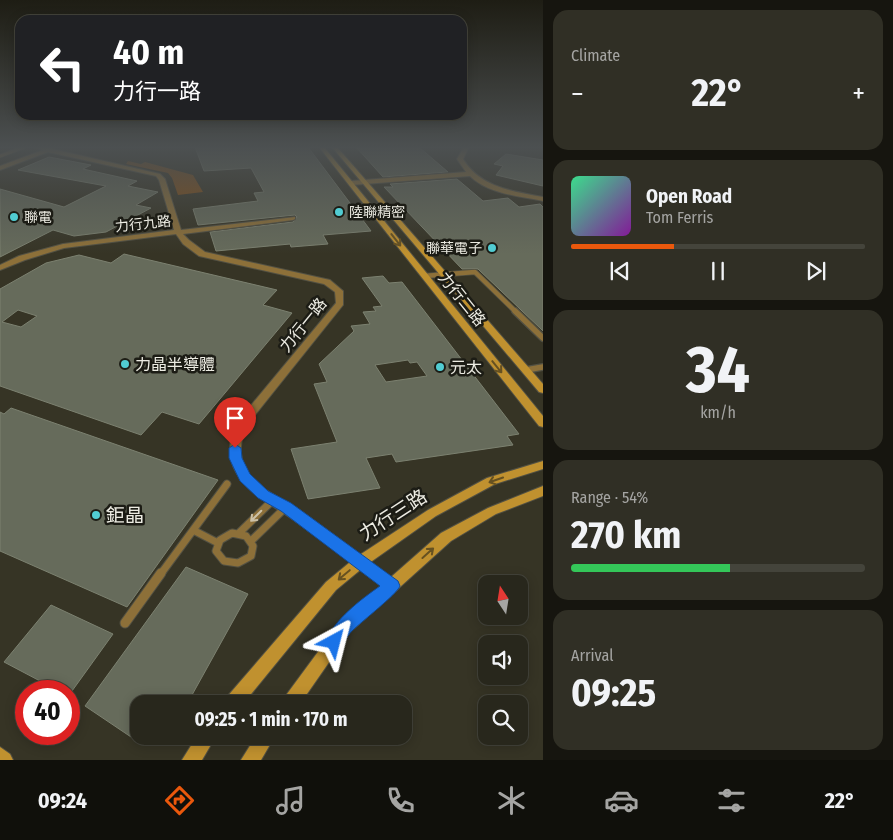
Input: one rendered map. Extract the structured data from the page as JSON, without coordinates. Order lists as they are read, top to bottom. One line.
{"streets":{"street":["力行九路","力行二路","力行一路","力行三路"]},"crossings":[["力行九路","力行一路"],["力行一路","力行三路"]],"places":["陸聯精密","聯電","聯華電子","力晶半導體","元太","鉅晶"],"north":"top","page":{"tile":["Climate",["34","km/h"],["Range · 54%","270 km"],["Arrival","09:25"]],"turn":["40 m","力行一路"],"heat":["−","22°","+"],"song":["Open Road","Tom Ferris"],"limit":"40","trip":"09:25 · 1 min · 170 m","tabs":["09:24","22°"]}}
